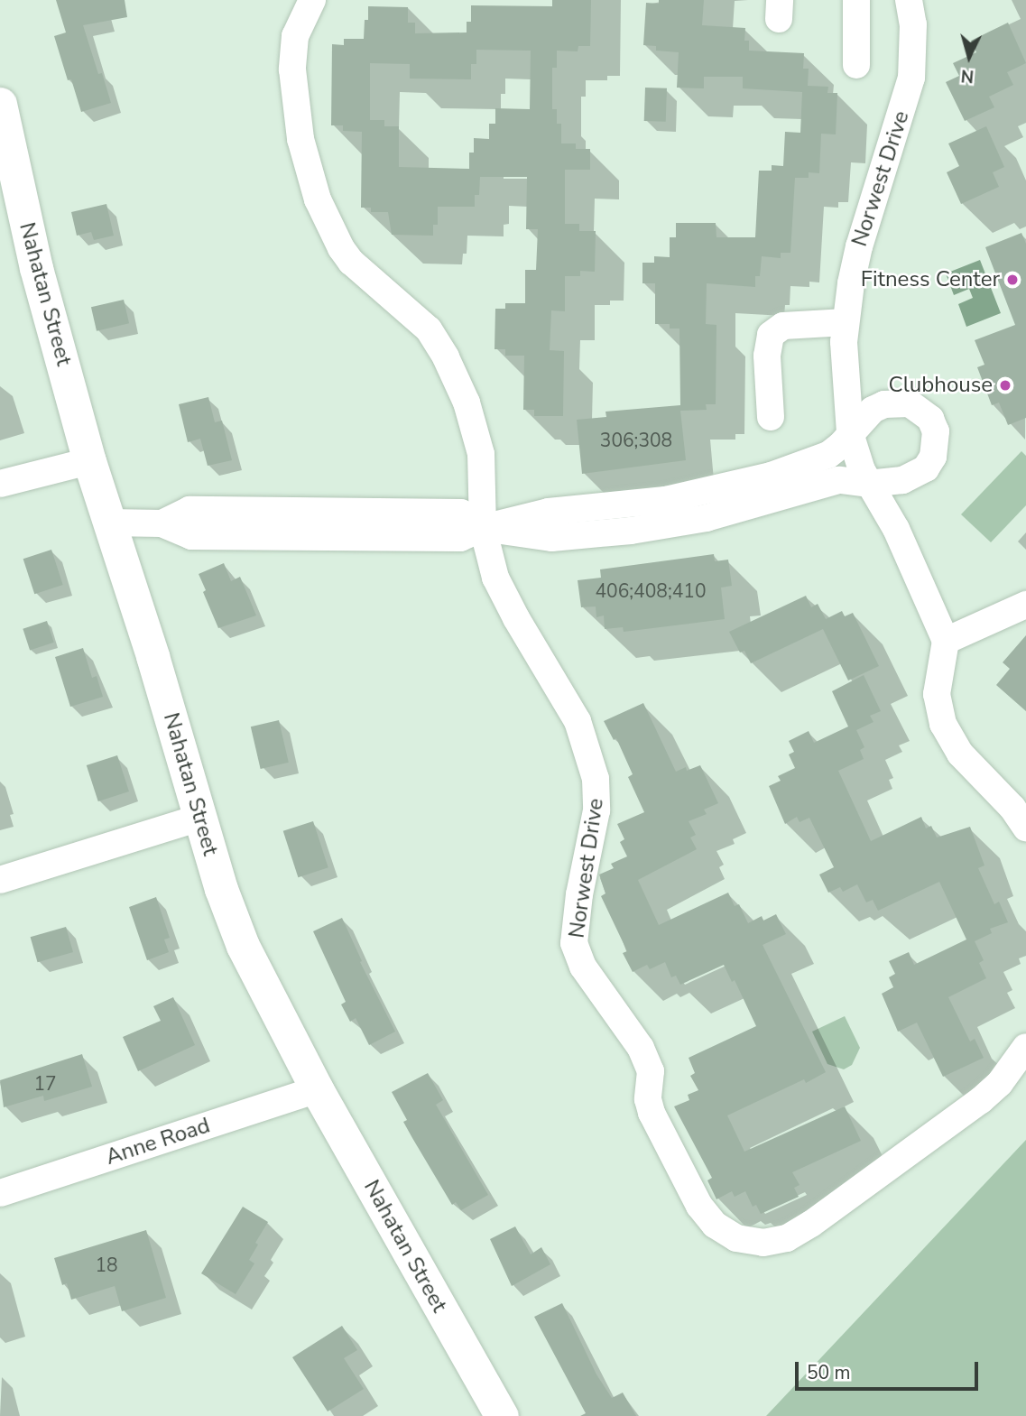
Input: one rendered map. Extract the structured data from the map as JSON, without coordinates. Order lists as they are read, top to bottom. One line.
{"streets":{"main road":["Nahatan Street"],"street":["Norwest Drive","Anne Road"]},"crossings":[["Nahatan Street","Anne Road"]],"places":["Fitness Center","Clubhouse"],"house_numbers":["306;308","406;408;410","17","18"],"scale_bar":"50 m","north":"bottom"}
